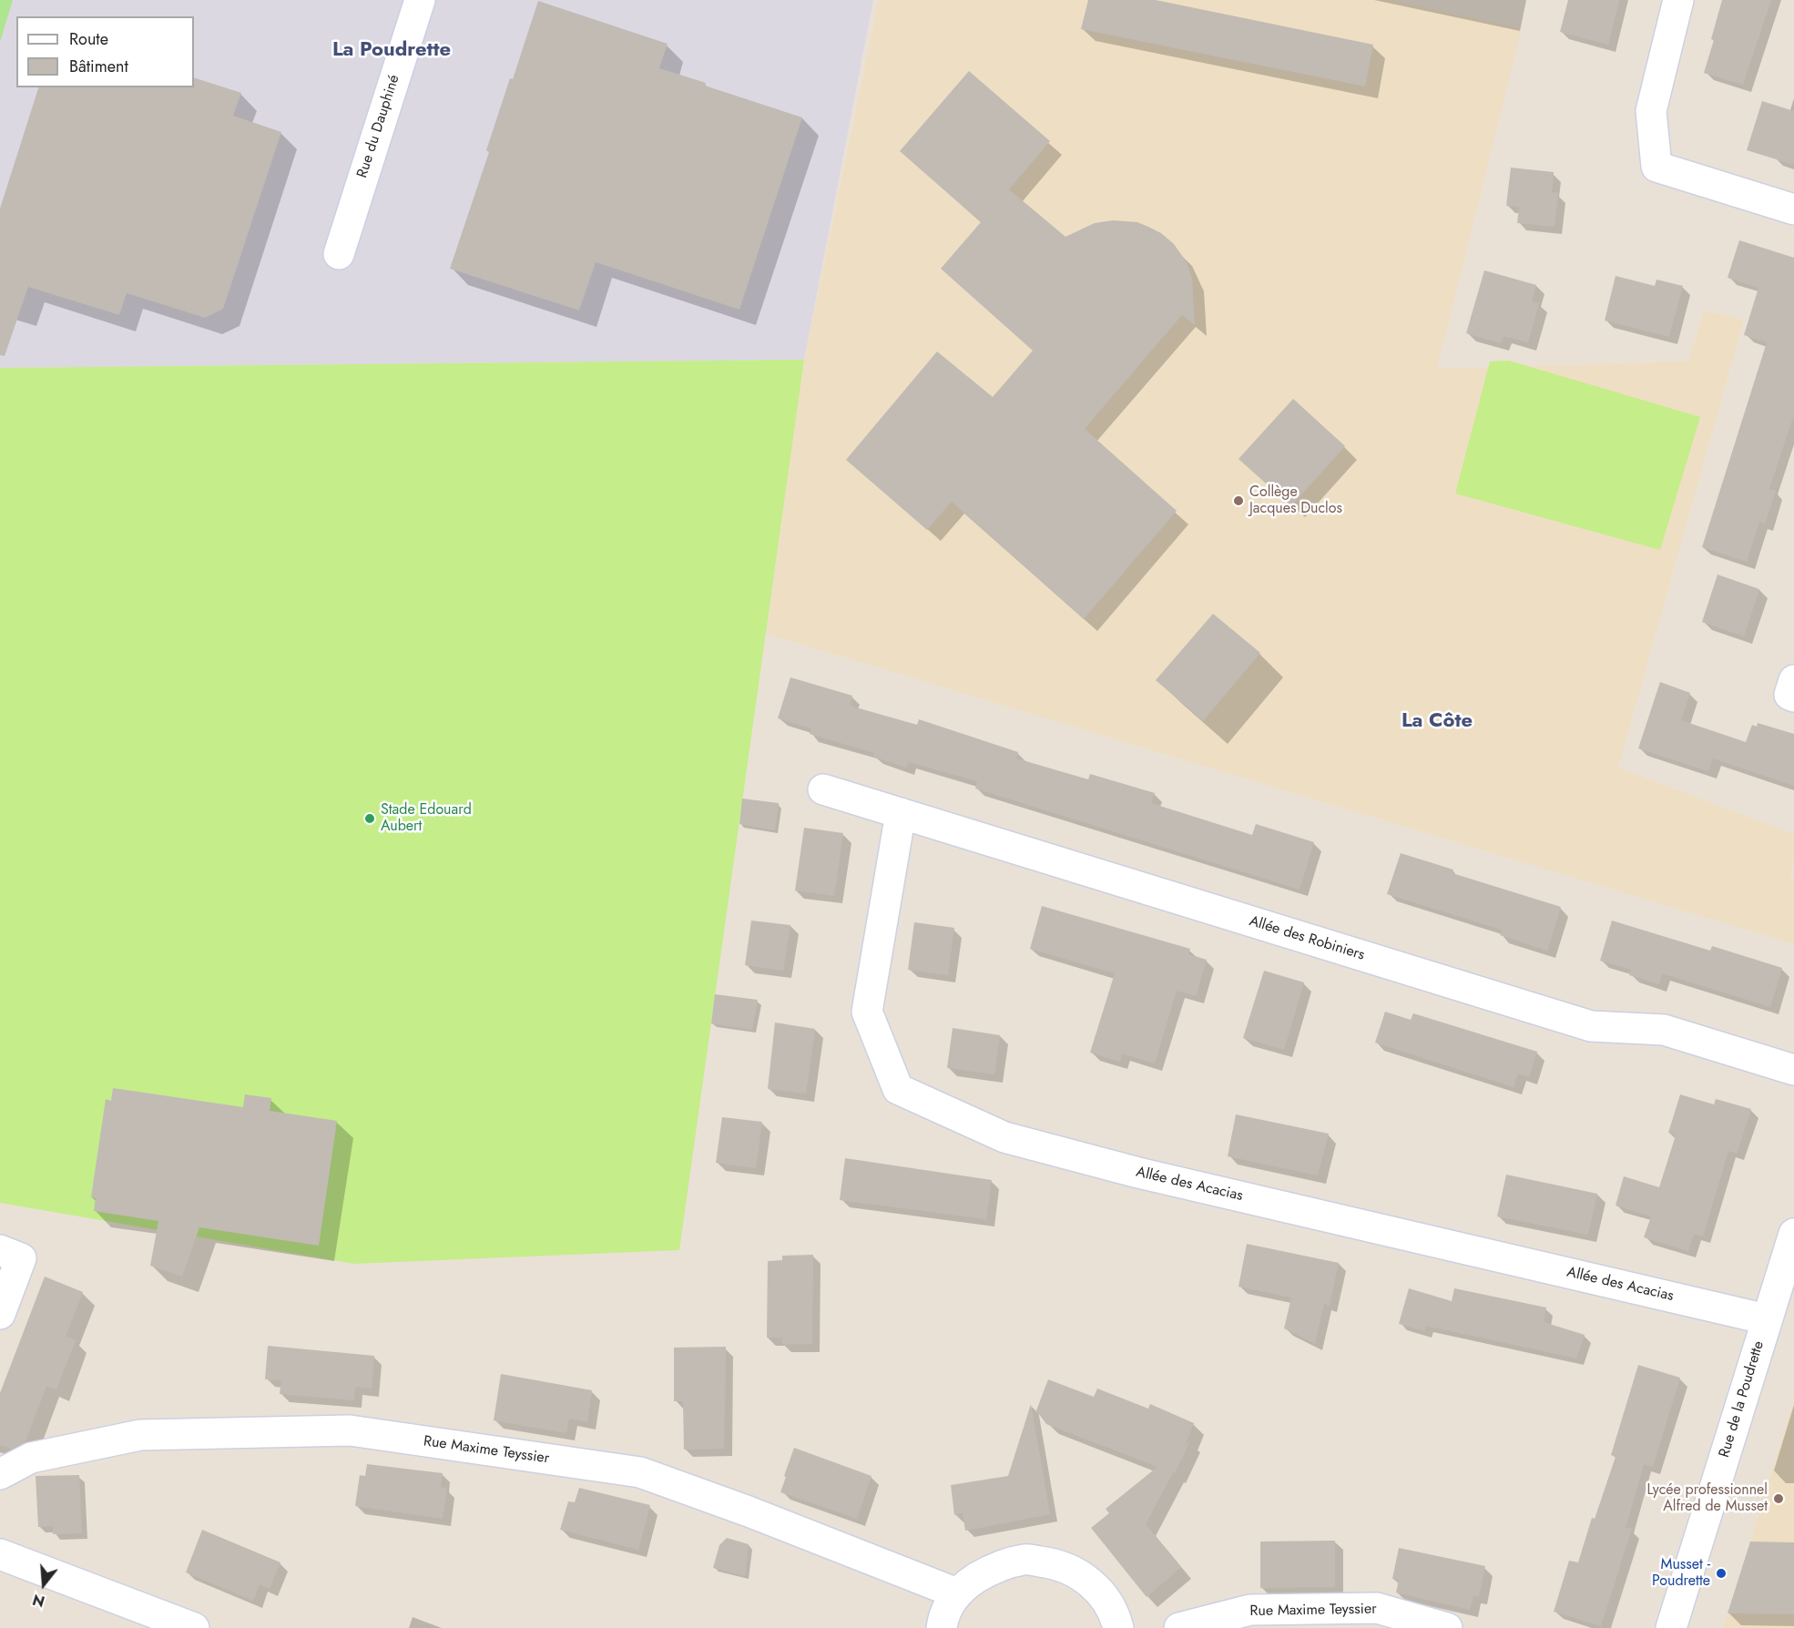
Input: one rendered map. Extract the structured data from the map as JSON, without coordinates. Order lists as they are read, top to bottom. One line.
{"streets":{"street":["Rue du Dauphiné","Allée des Robiniers","Allée des Acacias","Rue de la Poudrette","Rue Maxime Teyssier"]},"crossings":[["Allée des Robiniers","Allée des Acacias"],["Allée des Acacias","Rue de la Poudrette"]],"districts":["La Poudrette","La Côte"],"places":["Collège Jacques Duclos","Stade Edouard Aubert","Lycée professionnel Alfred de Musset","Musset - Poudrette"],"legend":["Route","Bâtiment"],"north":"bottom"}
